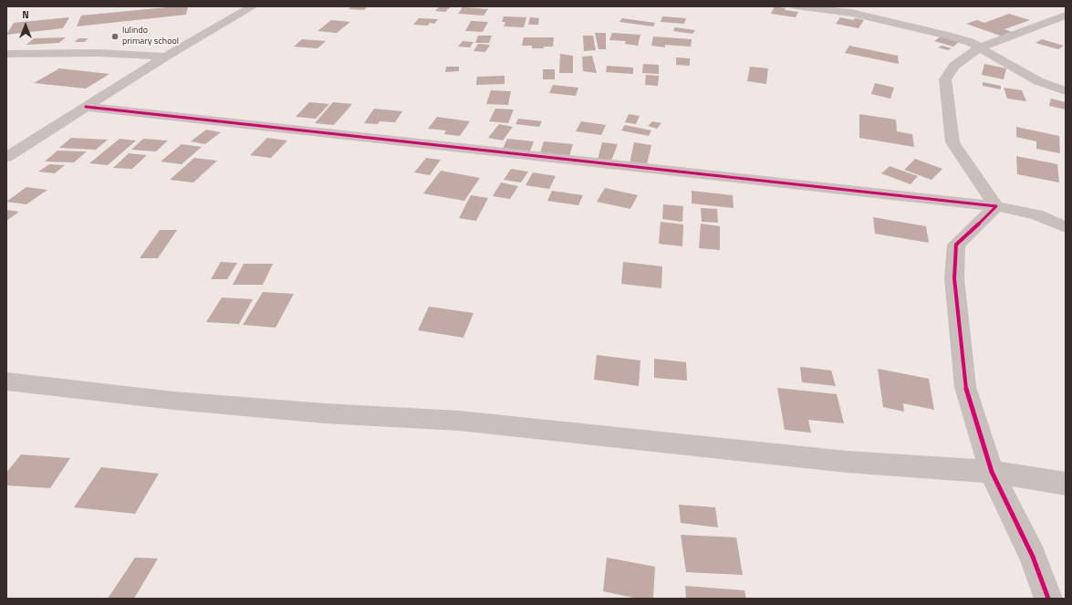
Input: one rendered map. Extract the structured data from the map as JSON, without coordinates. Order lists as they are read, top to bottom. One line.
{"places":["lulindo primary school"],"north":"top"}
